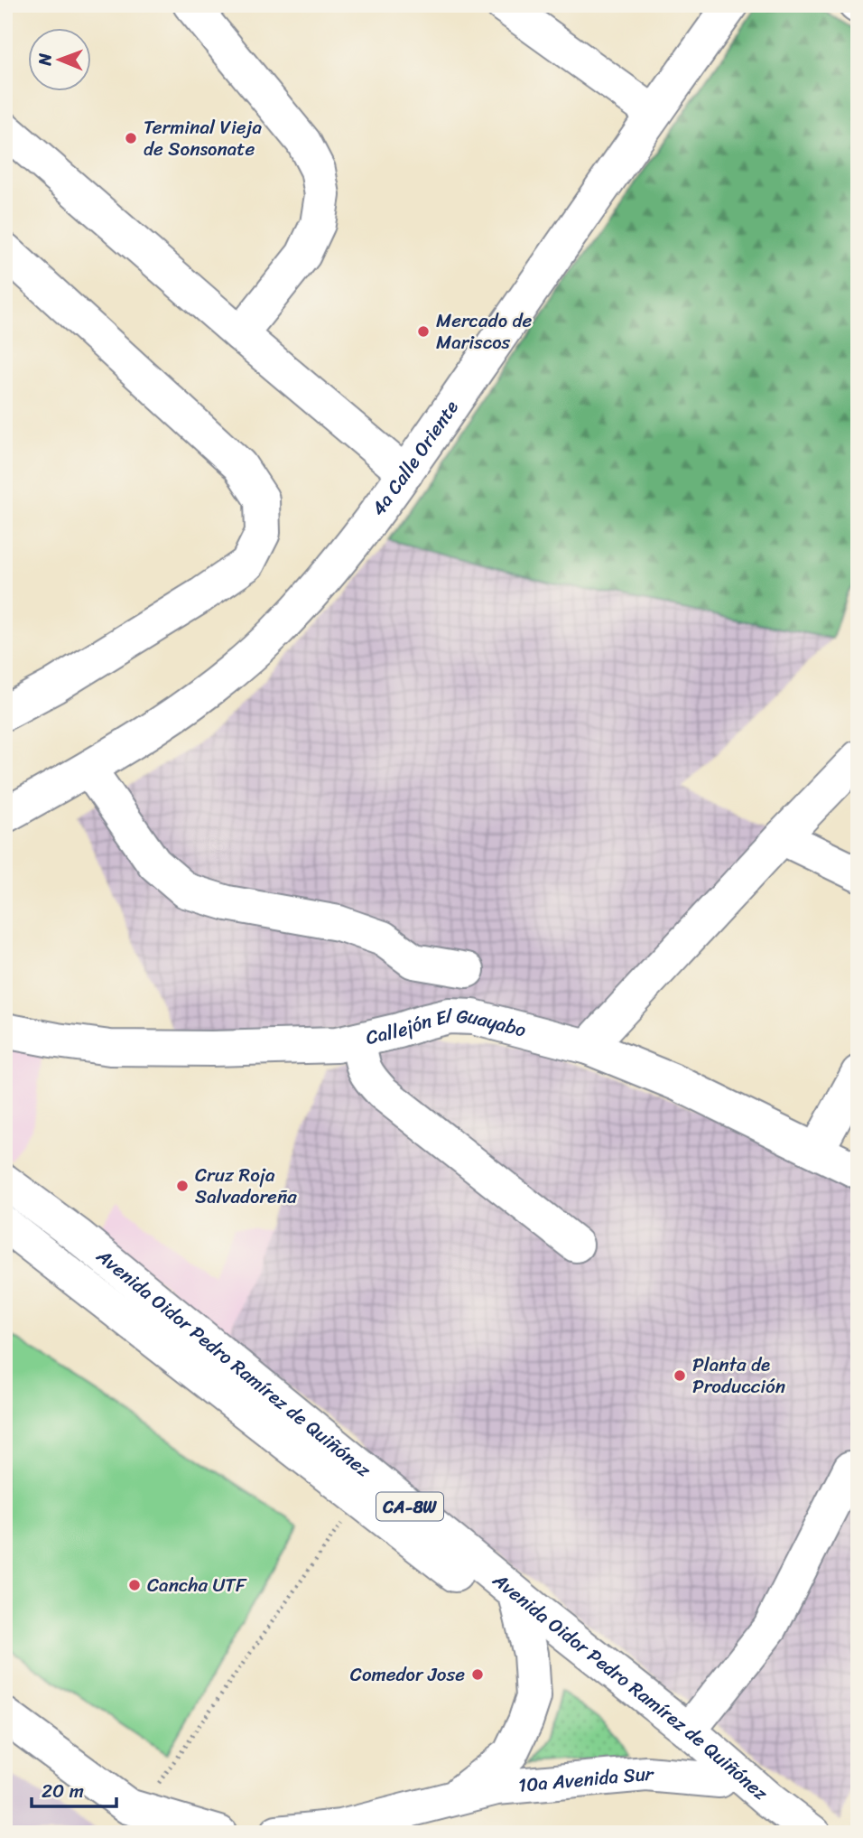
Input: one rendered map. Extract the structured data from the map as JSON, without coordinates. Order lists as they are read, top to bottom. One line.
{"streets":{"street":["4a Calle Oriente","Callejón El Guayabo","Avenida Oidor Pedro Ramírez de Quiñónez","CA-8W","10a Avenida Sur"]},"crossings":[["Avenida Oidor Pedro Ramírez de Quiñónez","10a Avenida Sur"]],"places":["Terminal Vieja de Sonsonate","Mercado de Mariscos","Cruz Roja Salvadoreña","Planta de Producción","Cancha UTF","Comedor Jose"],"scale_bar":"20 m","north":"left"}
